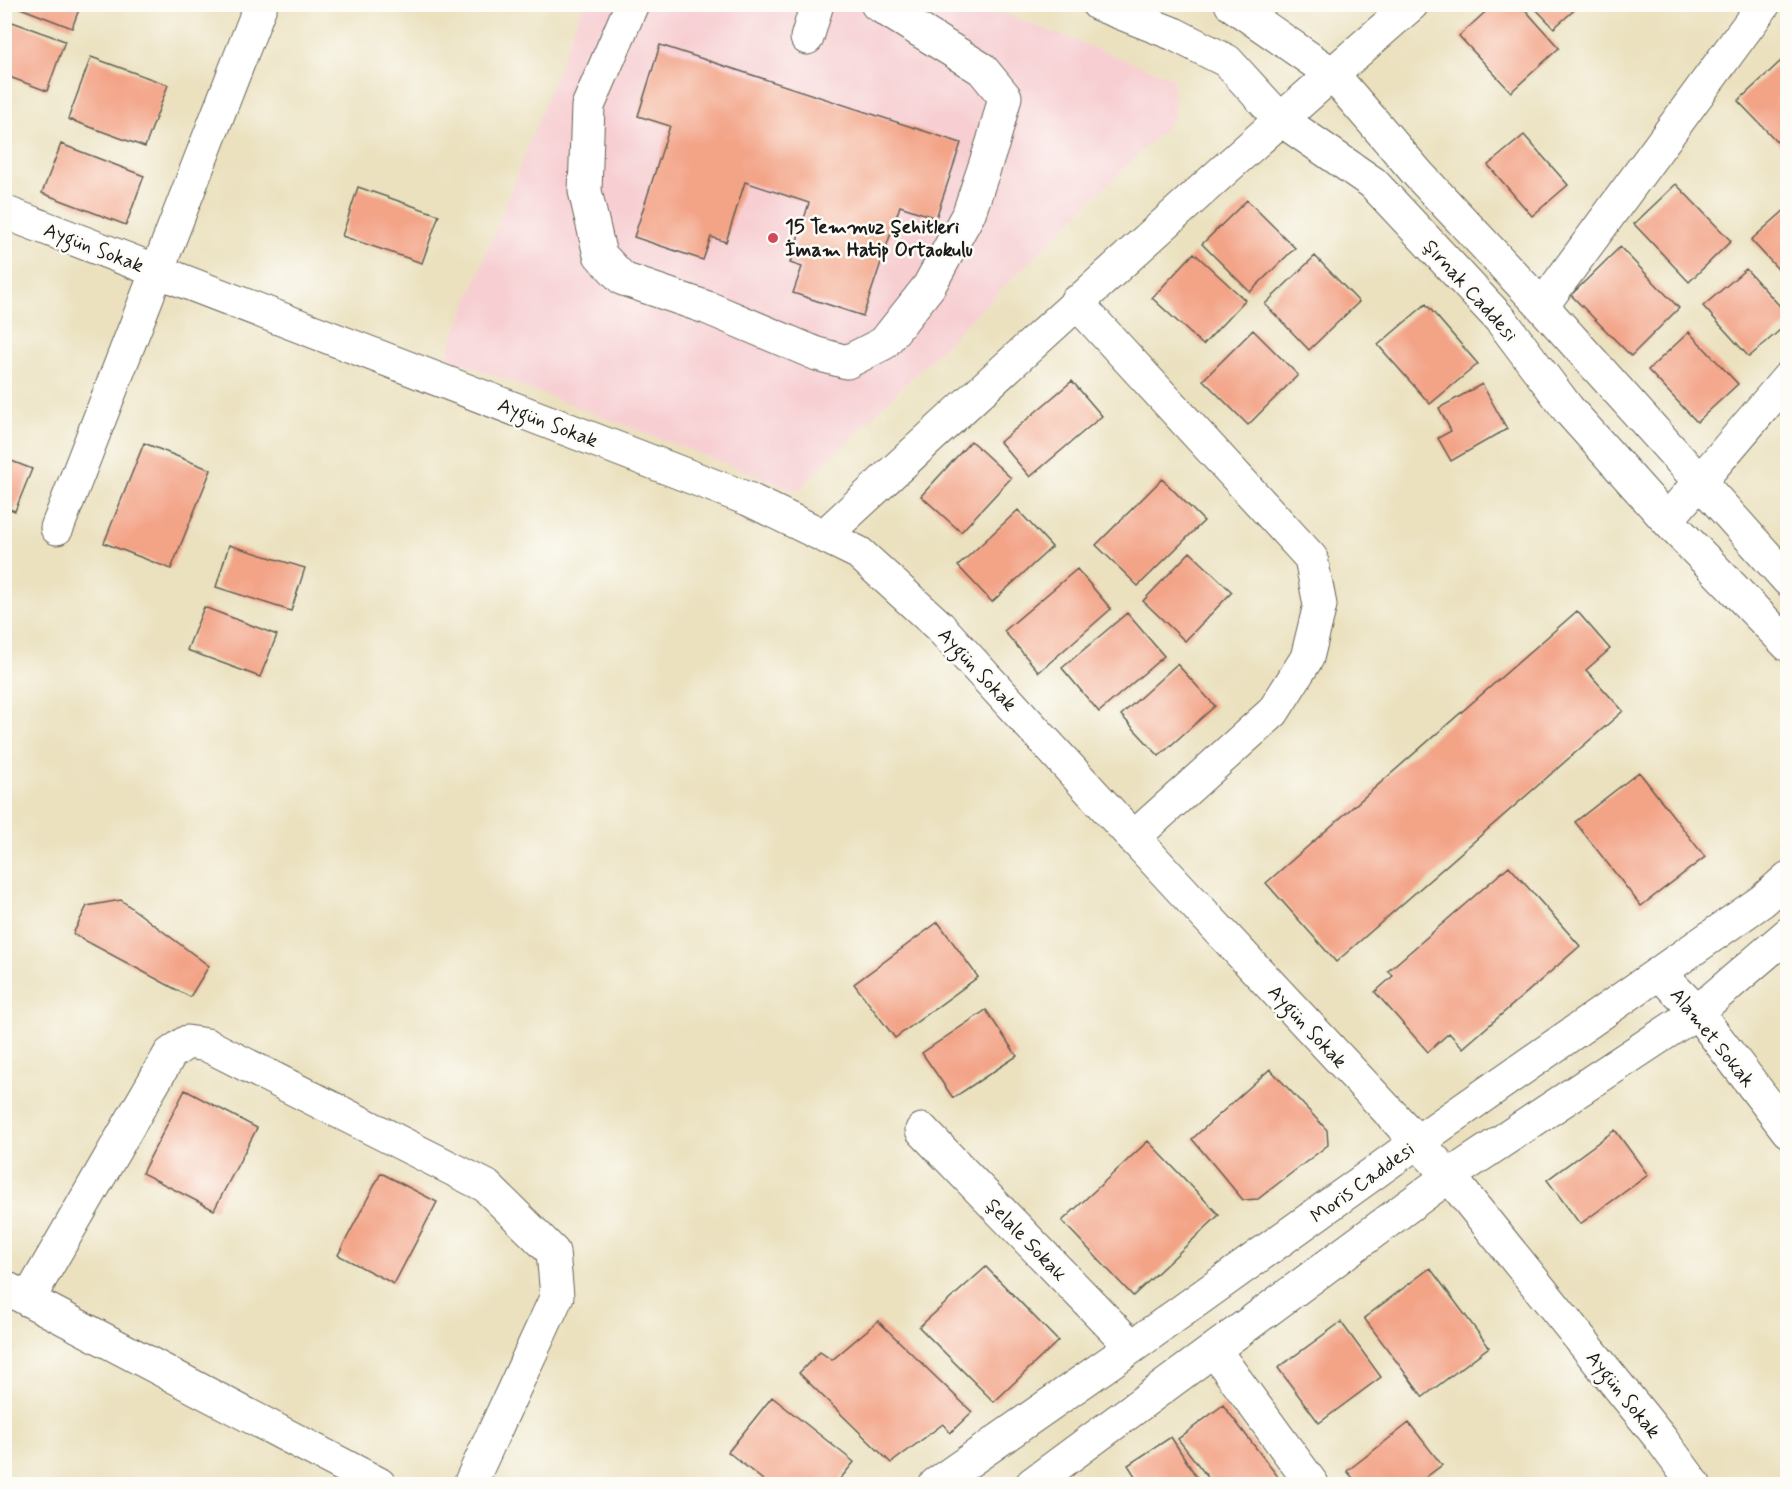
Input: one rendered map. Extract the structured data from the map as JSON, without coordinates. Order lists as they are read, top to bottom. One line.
{"streets":{"street":["Aygün Sokak","Şırnak Caddesi","Alamet Sokak","Moris Caddesi","Şelale Sokak"]},"crossings":[["Aygün Sokak","Moris Caddesi"],["Alamet Sokak","Moris Caddesi"],["Moris Caddesi","Şelale Sokak"]],"places":["15 Temmuz Şehitleri İmam Hatip Ortaokulu"]}
